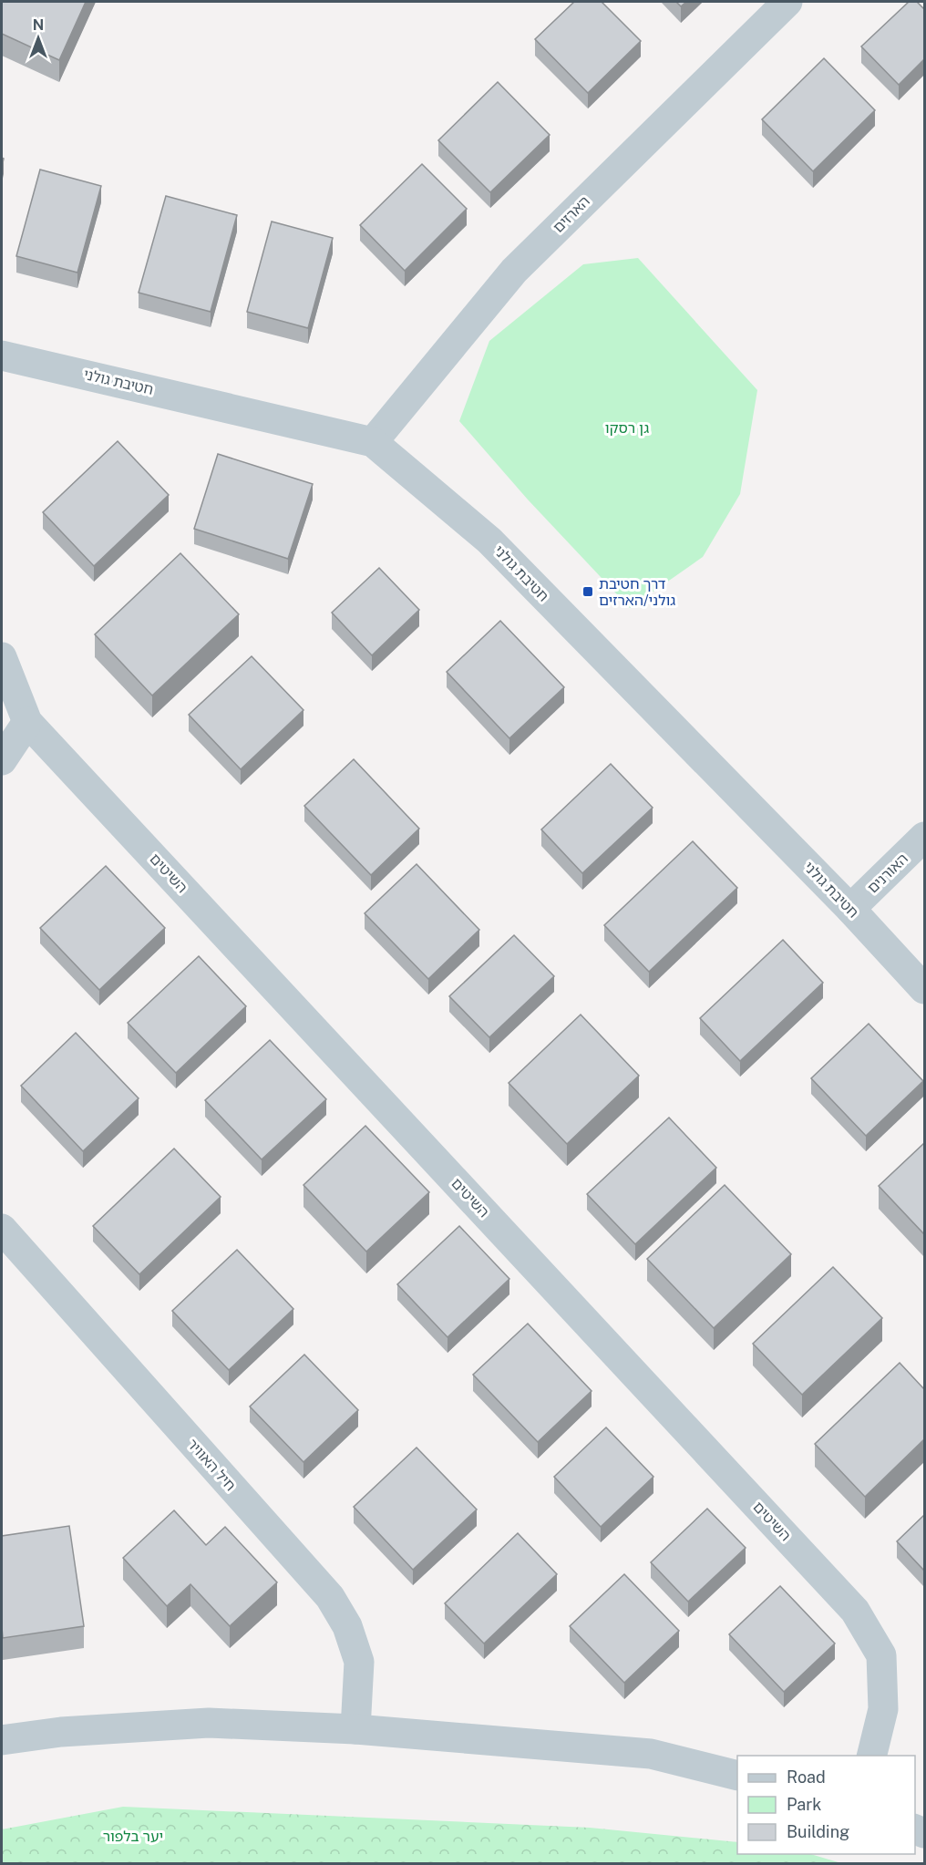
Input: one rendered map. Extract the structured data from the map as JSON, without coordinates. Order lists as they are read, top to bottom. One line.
{"streets":{"street":["הארזים","חטיבת גולני","השיטים","האורנים","חיל האוויר"]},"crossings":[["הארזים","חטיבת גולני"],["חטיבת גולני","האורנים"]],"parks":["גן רסקו","יער בלפור"],"places":{"transit":["דרך חטיבת גולני/הארזים"]},"legend":["Road","Park","Building"],"north":"top"}
